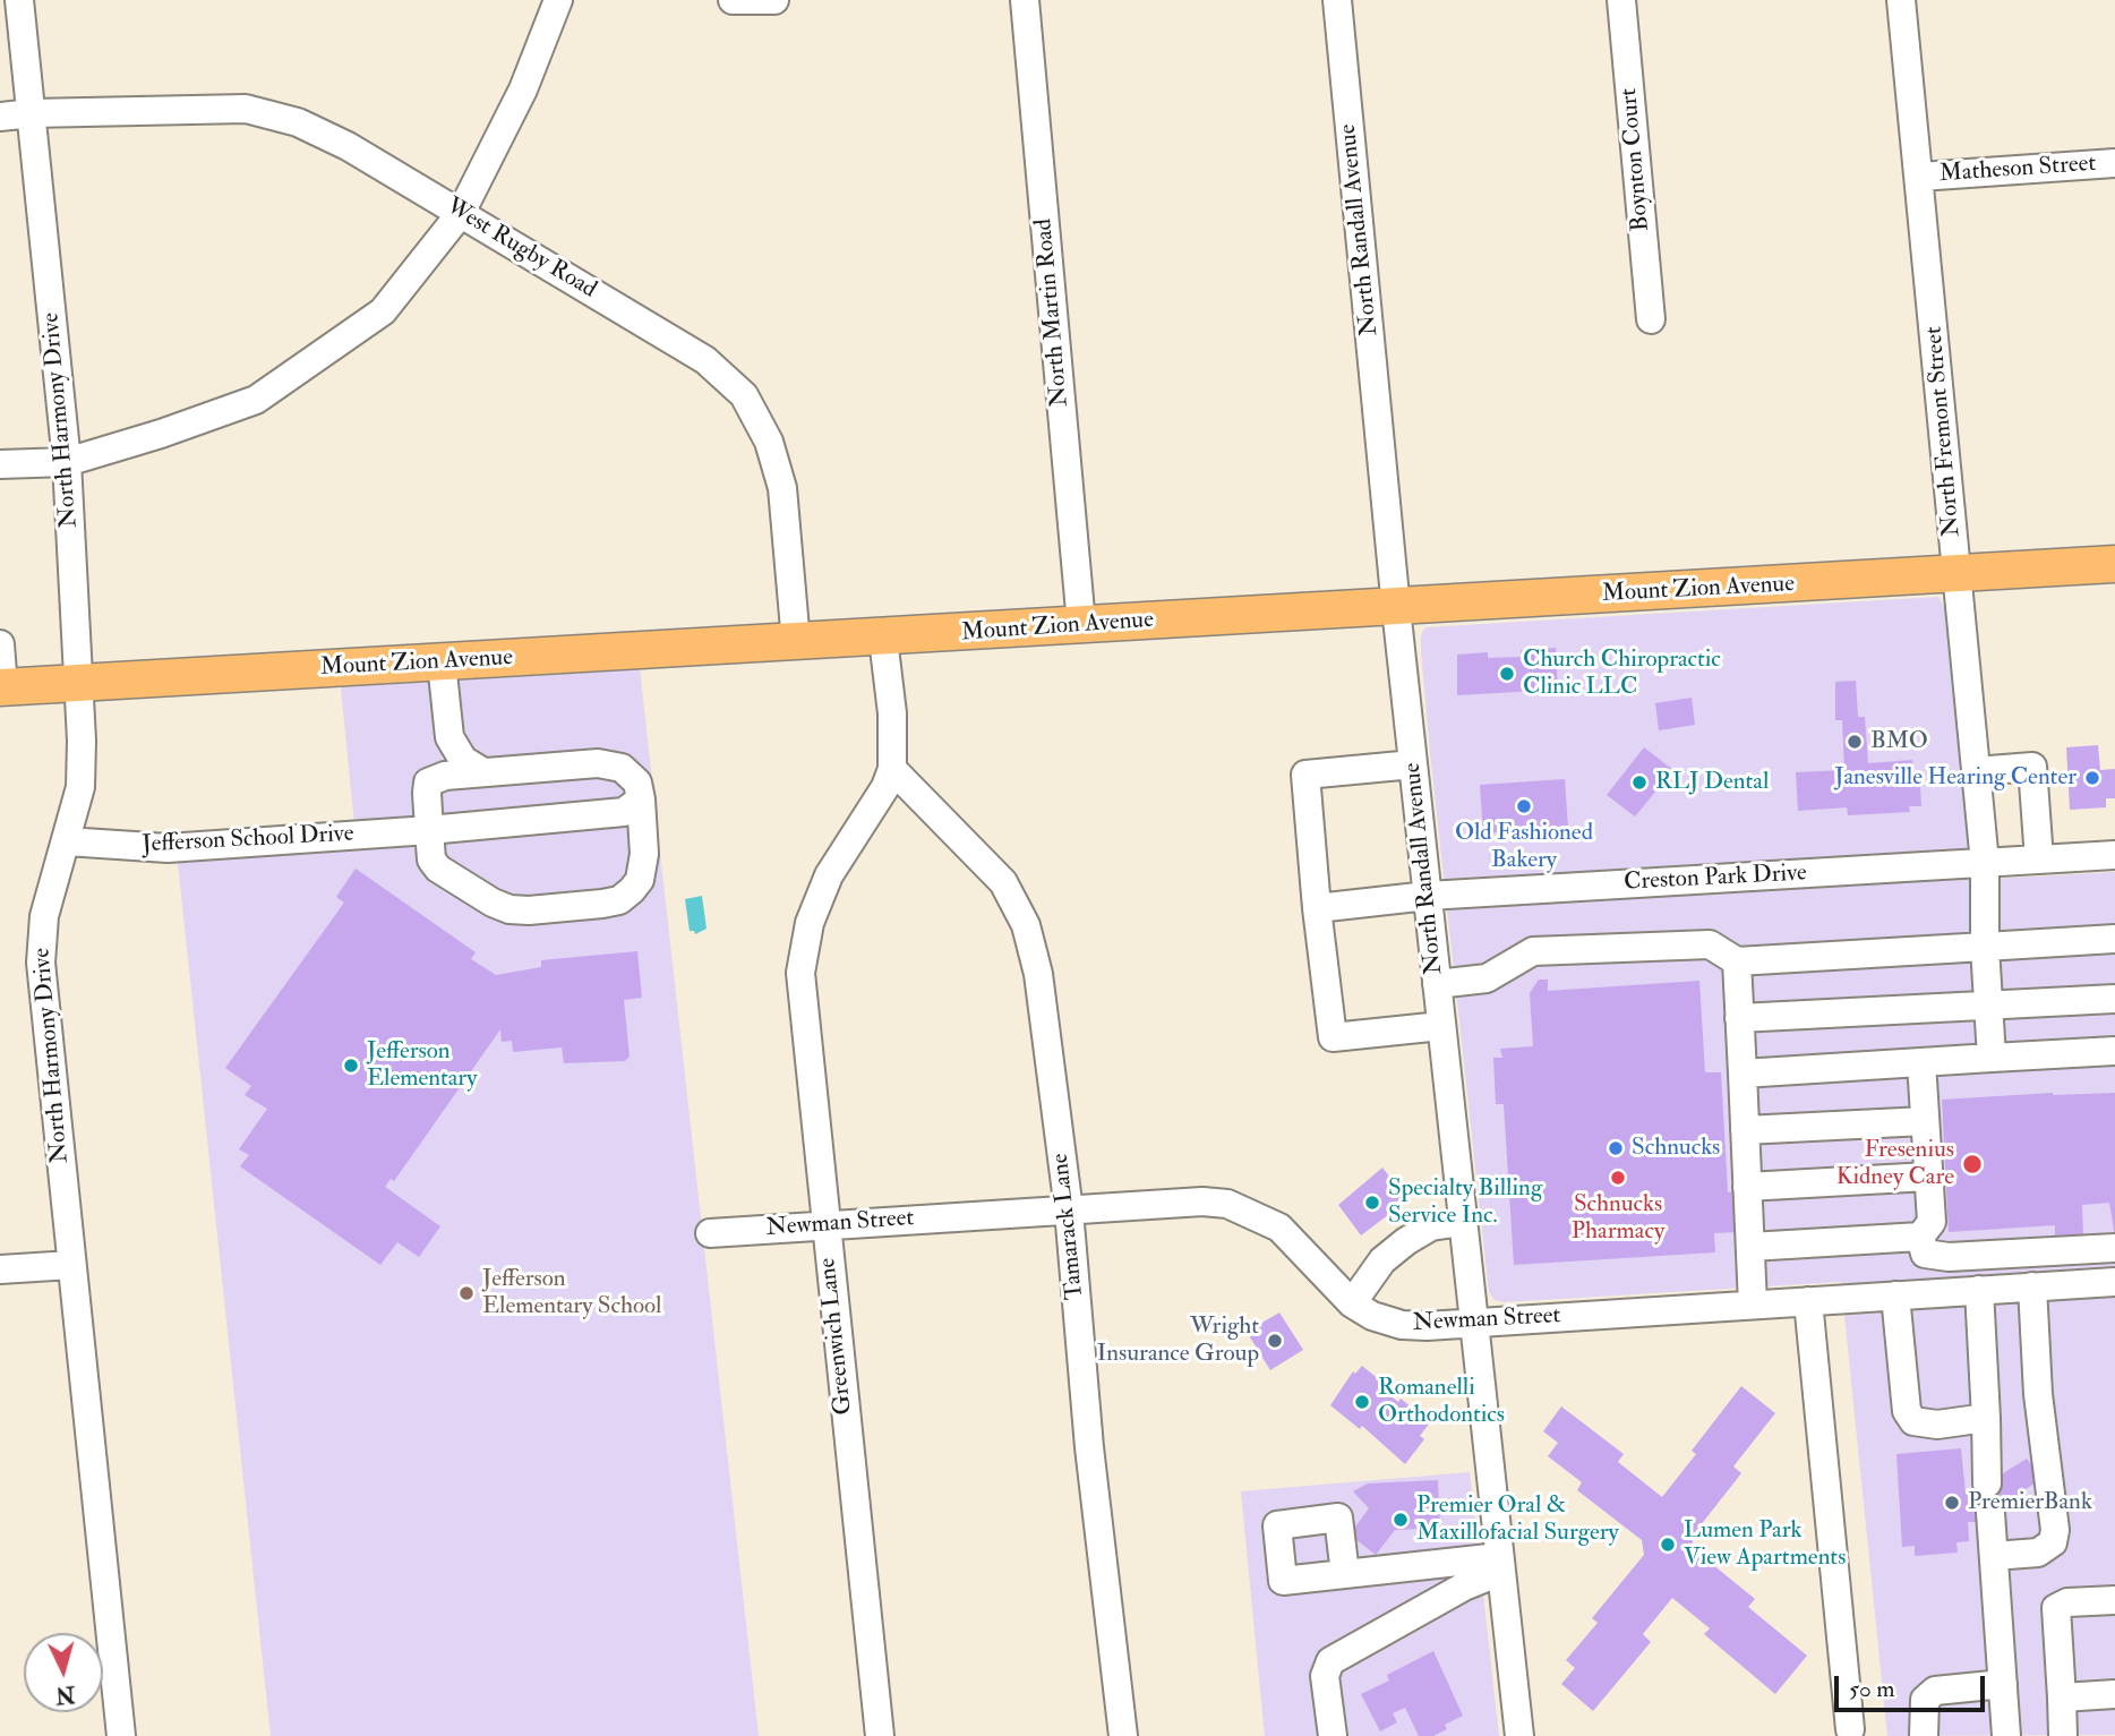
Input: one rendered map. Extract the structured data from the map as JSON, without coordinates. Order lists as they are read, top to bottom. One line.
{"streets":{"main road":["Mount Zion Avenue"],"street":["Boynton Court","Matheson Street","North Randall Avenue","West Rugby Road","North Martin Road","North Harmony Drive","North Fremont Street","Jefferson School Drive","Creston Park Drive","Newman Street","Tamarack Lane","Greenwich Lane"]},"crossings":[["Matheson Street","North Fremont Street"],["North Randall Avenue","Mount Zion Avenue"],["North Randall Avenue","Creston Park Drive"],["North Randall Avenue","Newman Street"],["West Rugby Road","North Harmony Drive"],["West Rugby Road","Mount Zion Avenue"],["North Martin Road","Mount Zion Avenue"],["North Harmony Drive","Mount Zion Avenue"],["North Harmony Drive","Jefferson School Drive"],["North Fremont Street","Mount Zion Avenue"],["North Fremont Street","Creston Park Drive"],["Newman Street","Tamarack Lane"],["Newman Street","Greenwich Lane"],["Tamarack Lane","Greenwich Lane"]],"places":["Church Chiropractic Clinic LLC","BMO","Janesville Hearing Center","RLJ Dental","Old Fashioned Bakery","Jefferson Elementary","Schnucks","Fresenius Kidney Care","Schnucks Pharmacy","Specialty Billing Service Inc.","Jefferson Elementary School","Wright Insurance Group","Romanelli Orthodontics","PremierBank","Premier Oral & Maxillofacial Surgery","Lumen Park View Apartments"],"scale_bar":"50 m","north":"bottom"}
